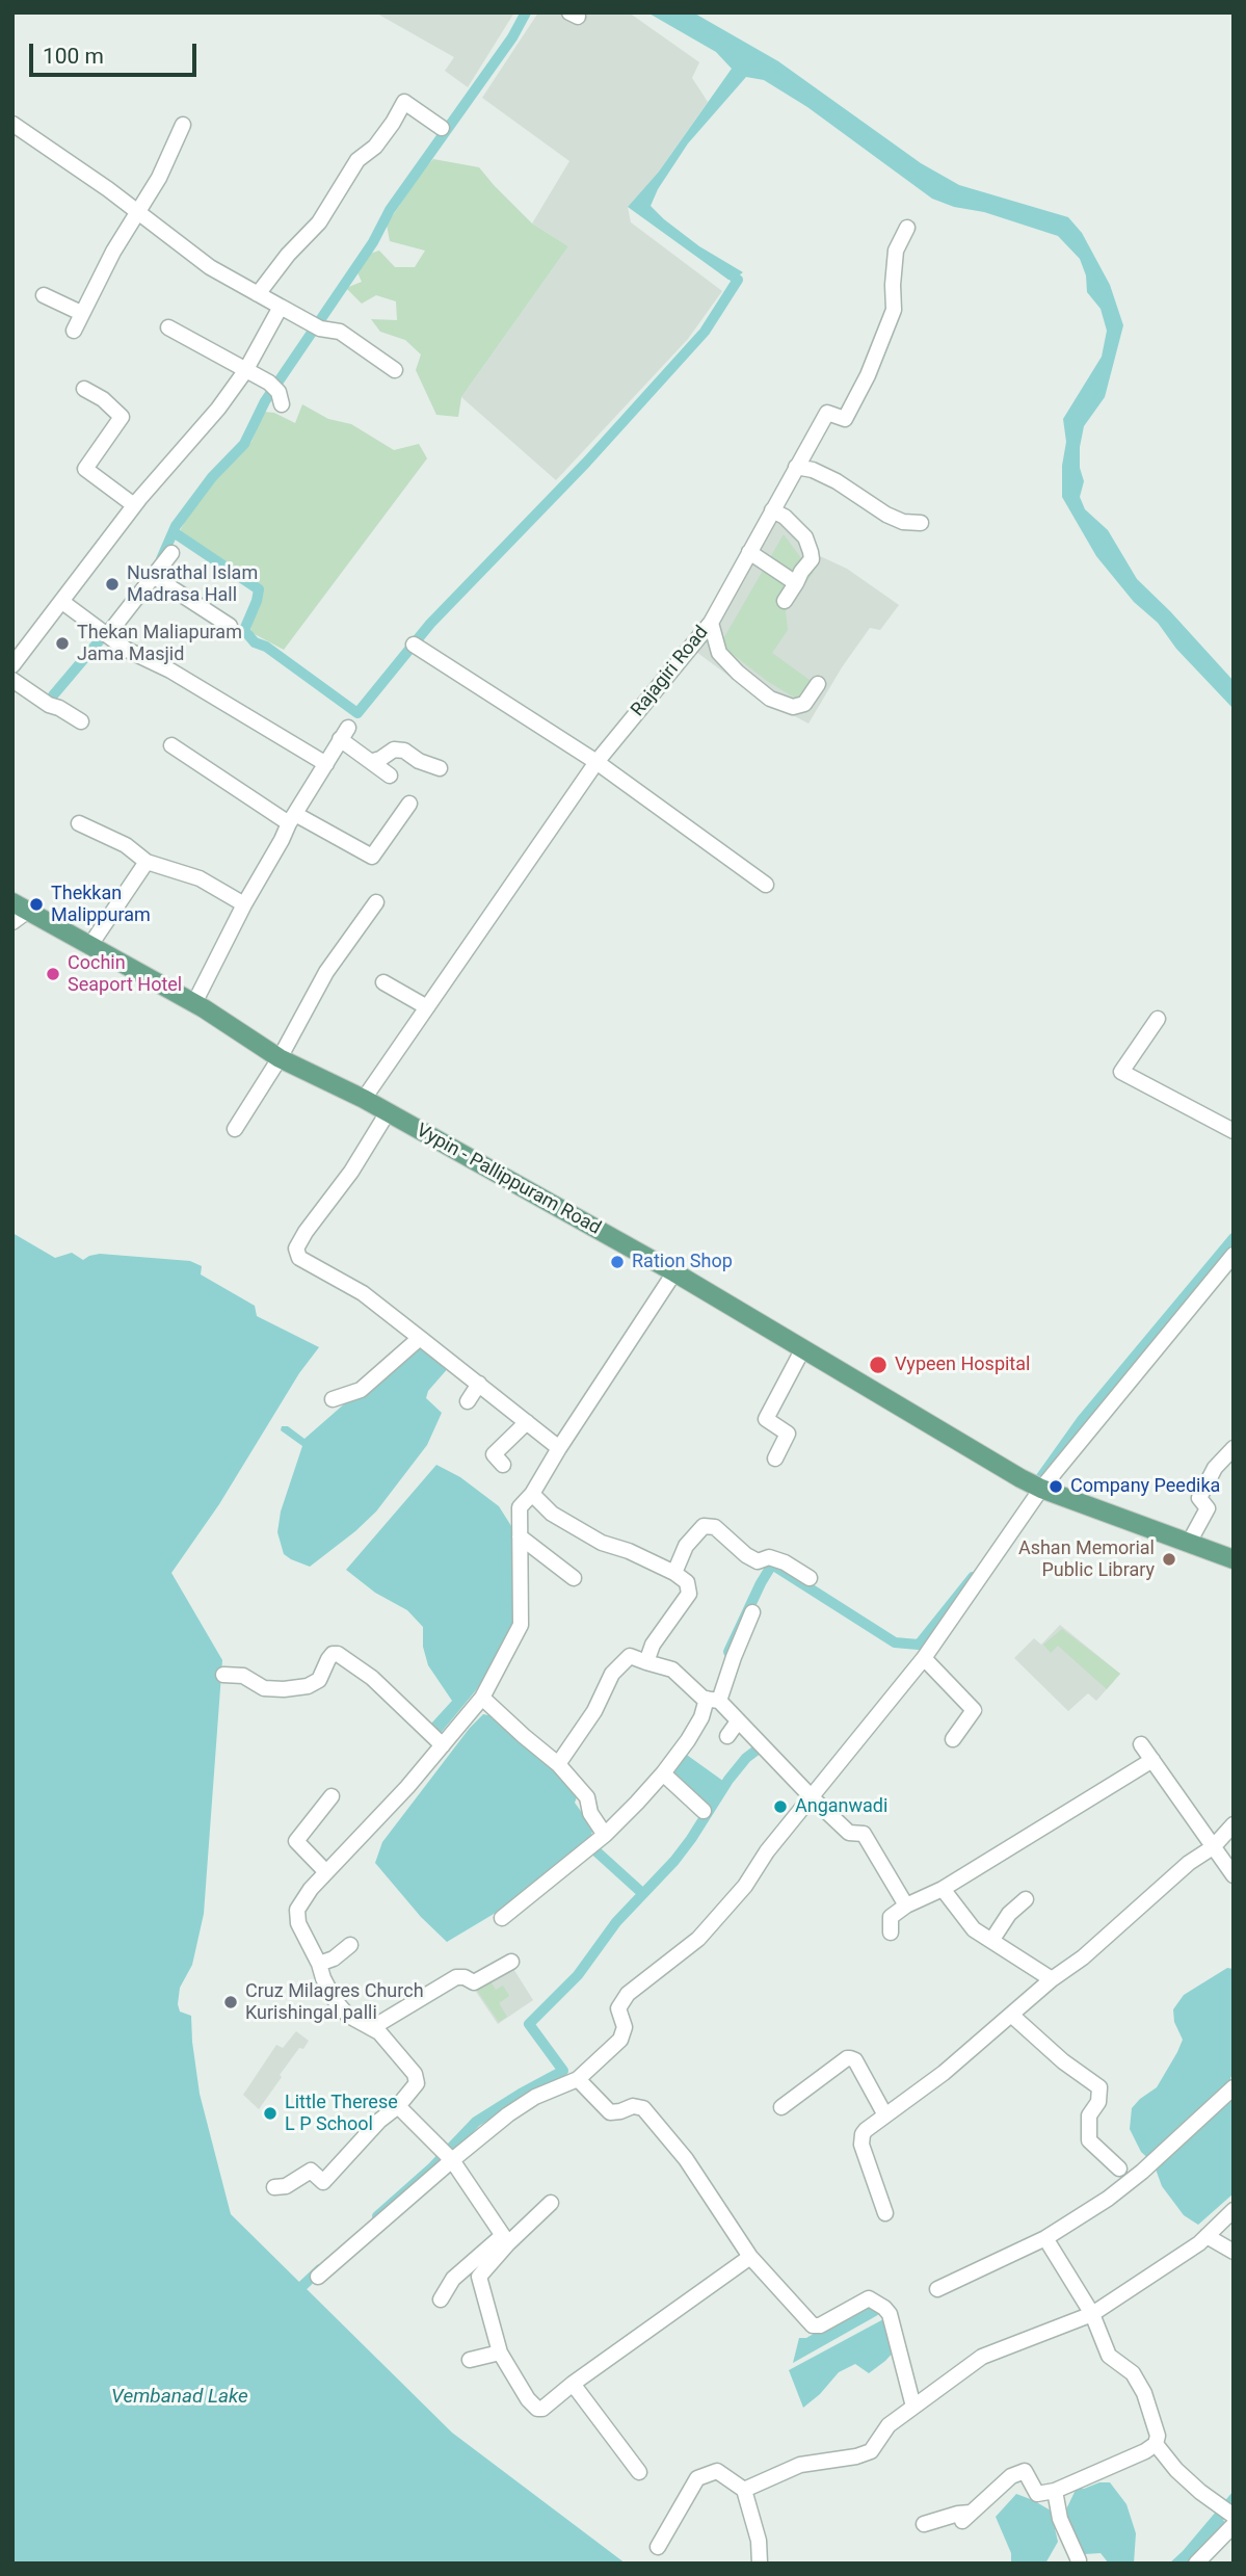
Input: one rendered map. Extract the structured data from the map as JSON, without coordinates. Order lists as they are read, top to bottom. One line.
{"streets":{"main road":["Vypin - Pallippuram Road"],"street":["Rajagiri Road"]},"crossings":[["Rajagiri Road","Vypin - Pallippuram Road"]],"water":["Vembanad Lake"],"places":["Nusrathal Islam Madrasa Hall","Thekan Maliapuram Jama Masjid","Thekkan Malippuram","Cochin Seaport Hotel","Ration Shop","Vypeen Hospital","Company Peedika","Ashan Memorial Public Library","Anganwadi","Cruz Milagres Church Kurishingal palli","Little Therese L P School"],"scale_bar":"100 m"}
